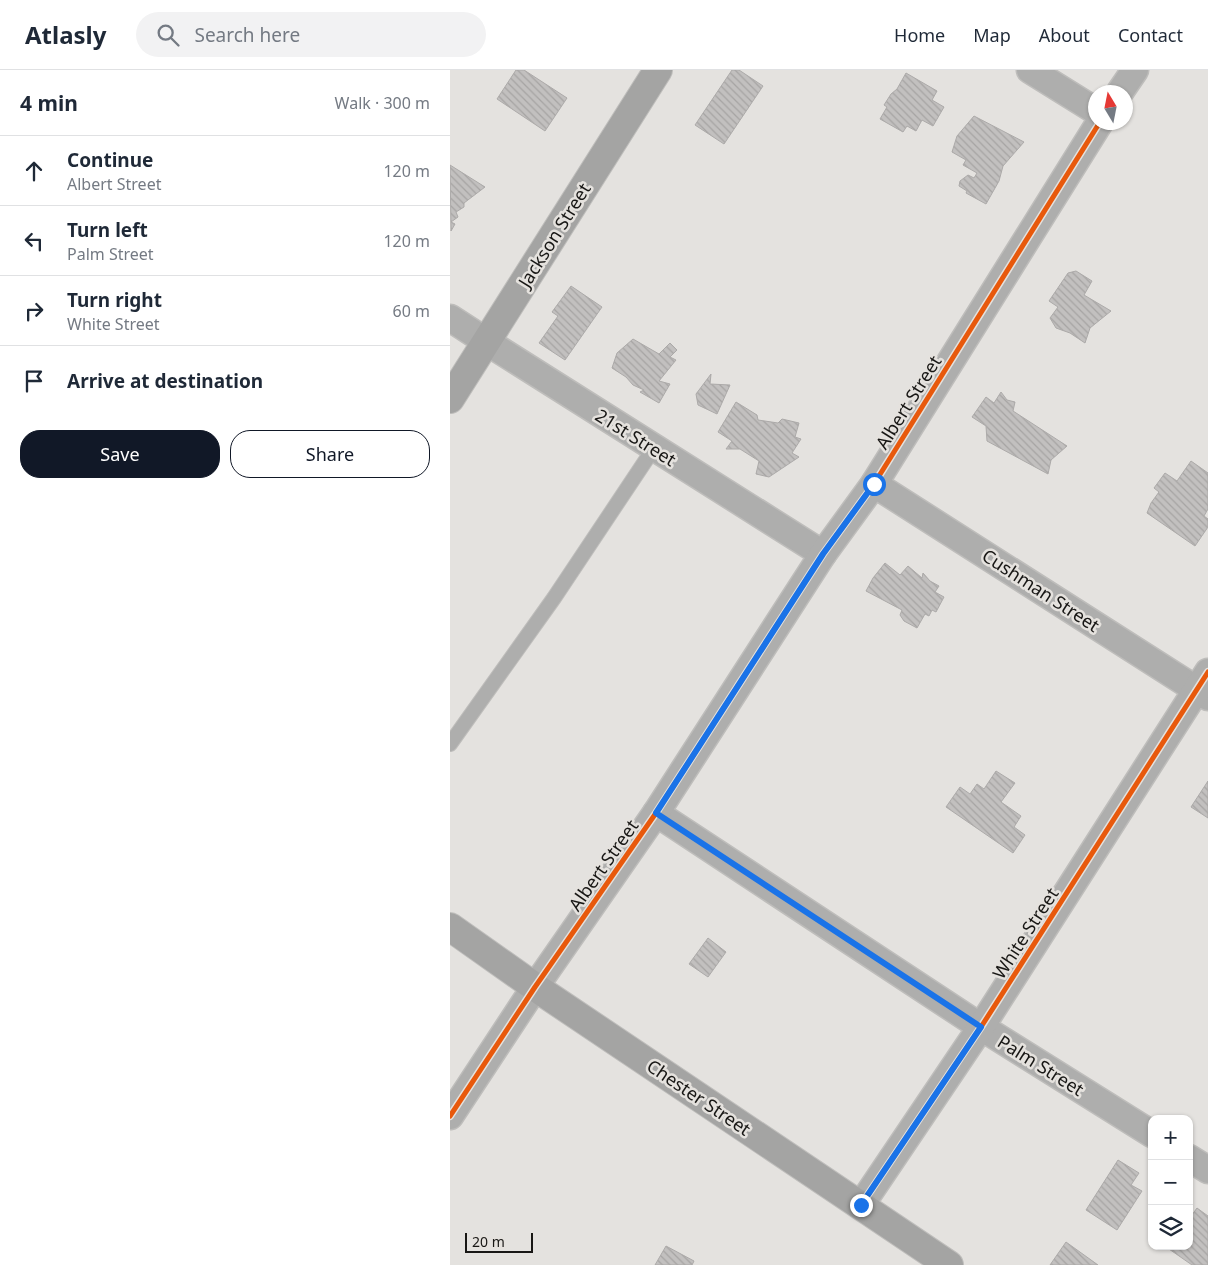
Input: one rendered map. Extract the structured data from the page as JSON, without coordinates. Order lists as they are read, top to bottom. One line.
{"streets":{"street":["Jackson Street","Albert Street","21st Street","Cushman Street","White Street","Palm Street","Chester Street"]},"crossings":[["Jackson Street","21st Street"],["Albert Street","21st Street"],["Albert Street","Cushman Street"],["Albert Street","Palm Street"],["Albert Street","Chester Street"],["Cushman Street","White Street"],["White Street","Palm Street"],["White Street","Chester Street"]],"scale_bar":"20 m","north":"top","page":{"header":"Atlasly","search":"Search here","nav":["Home","Map","About","Contact"],"heading":["4 min","Walk · 300 m"],"list":[["Continue","Albert Street","120 m"],["Turn left","Palm Street","120 m"],["Turn right","White Street","60 m"],"Arrive at destination"],"buttons":["Save","Share"],"map_buttons":["+","−"],"scale":"20 m"}}
